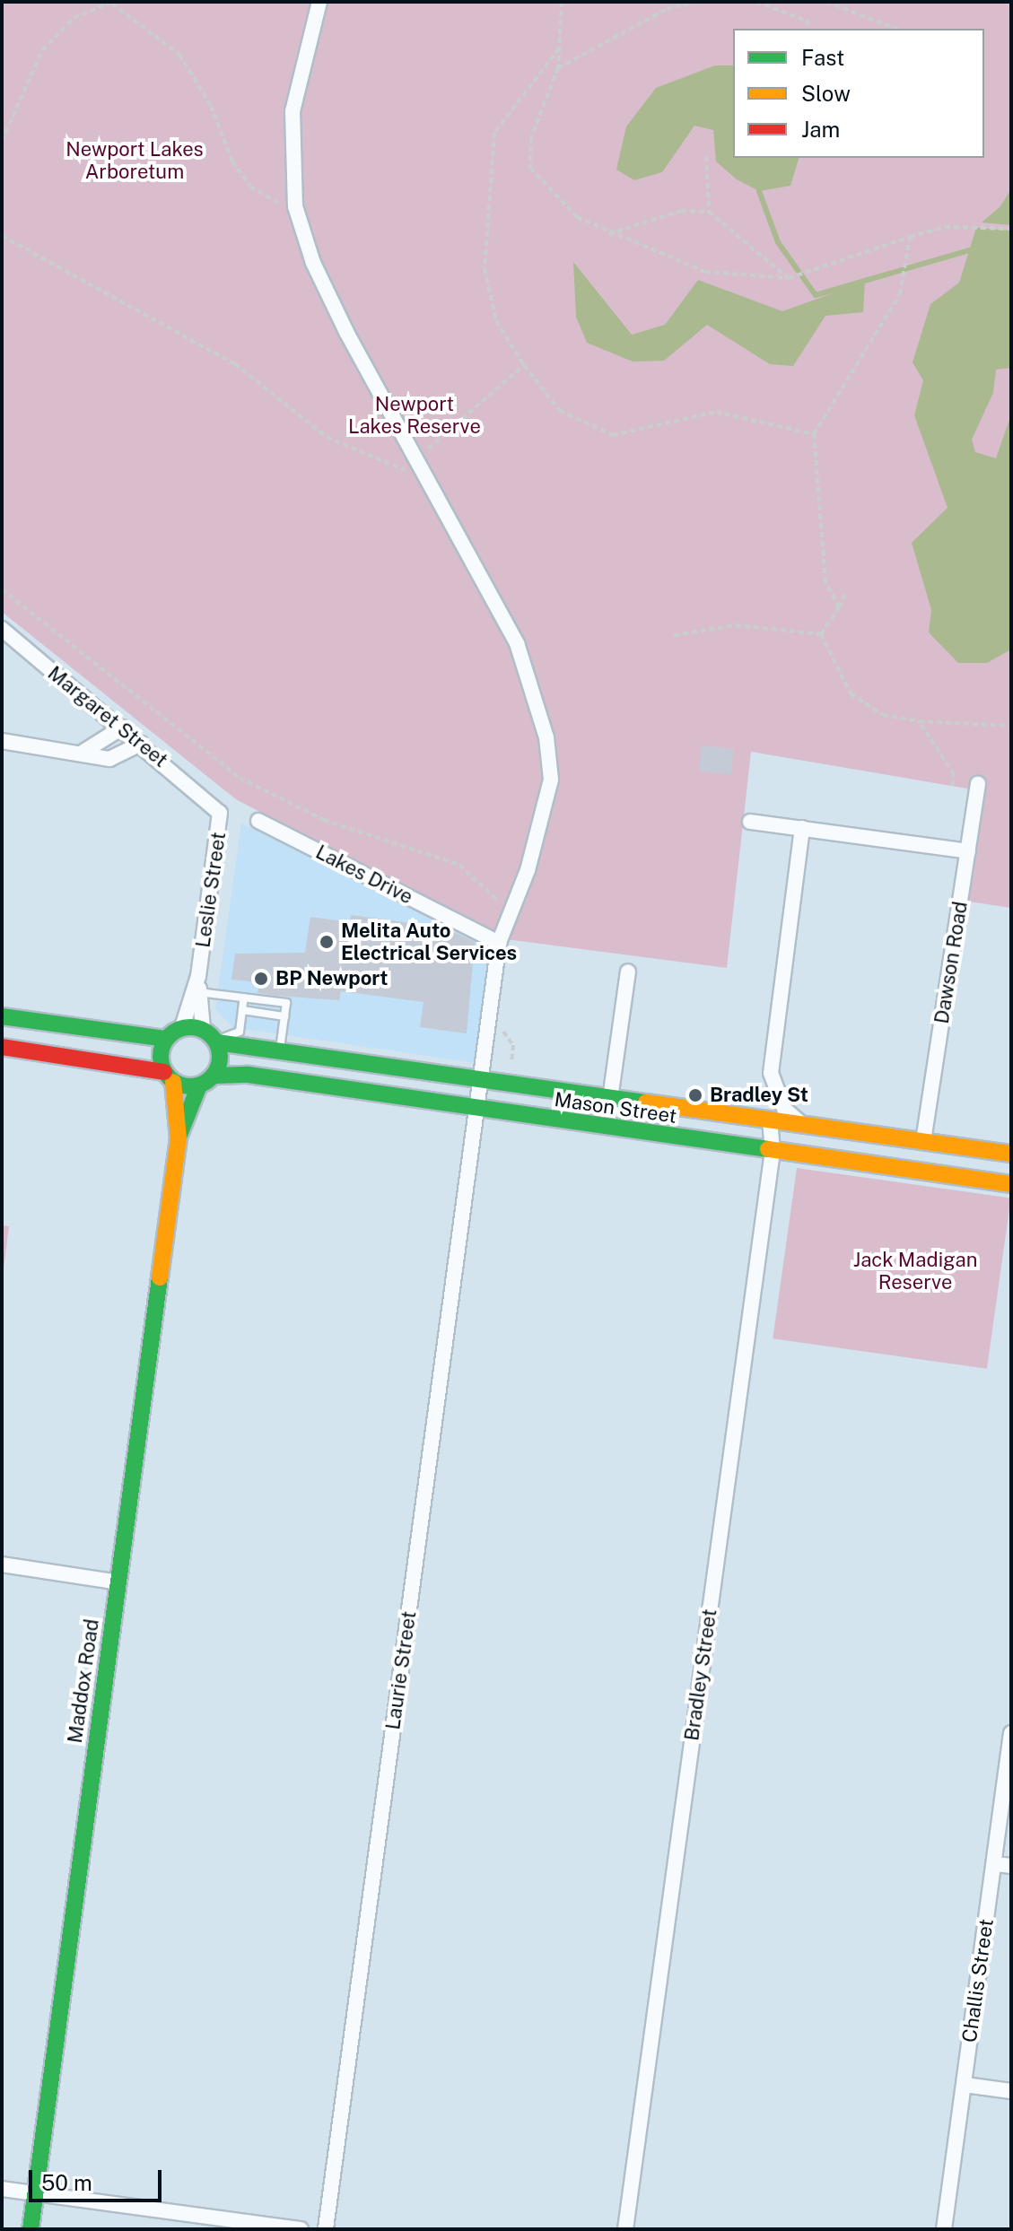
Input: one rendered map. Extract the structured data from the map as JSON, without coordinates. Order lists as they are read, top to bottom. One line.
{"streets":{"street":["Margaret Street","Lakes Drive","Leslie Street","Dawson Road","Mason Street","Laurie Street","Bradley Street","Maddox Road","Challis Street"]},"crossings":[["Margaret Street","Leslie Street"],["Leslie Street","Mason Street"],["Leslie Street","Maddox Road"],["Dawson Road","Mason Street"],["Mason Street","Laurie Street"],["Mason Street","Bradley Street"],["Mason Street","Maddox Road"]],"parks":["Newport Lakes Arboretum","Newport Lakes Reserve","Jack Madigan Reserve"],"places":["Melita Auto Electrical Services","BP Newport","Bradley St"],"legend":["Fast","Slow","Jam"],"scale_bar":"50 m"}
